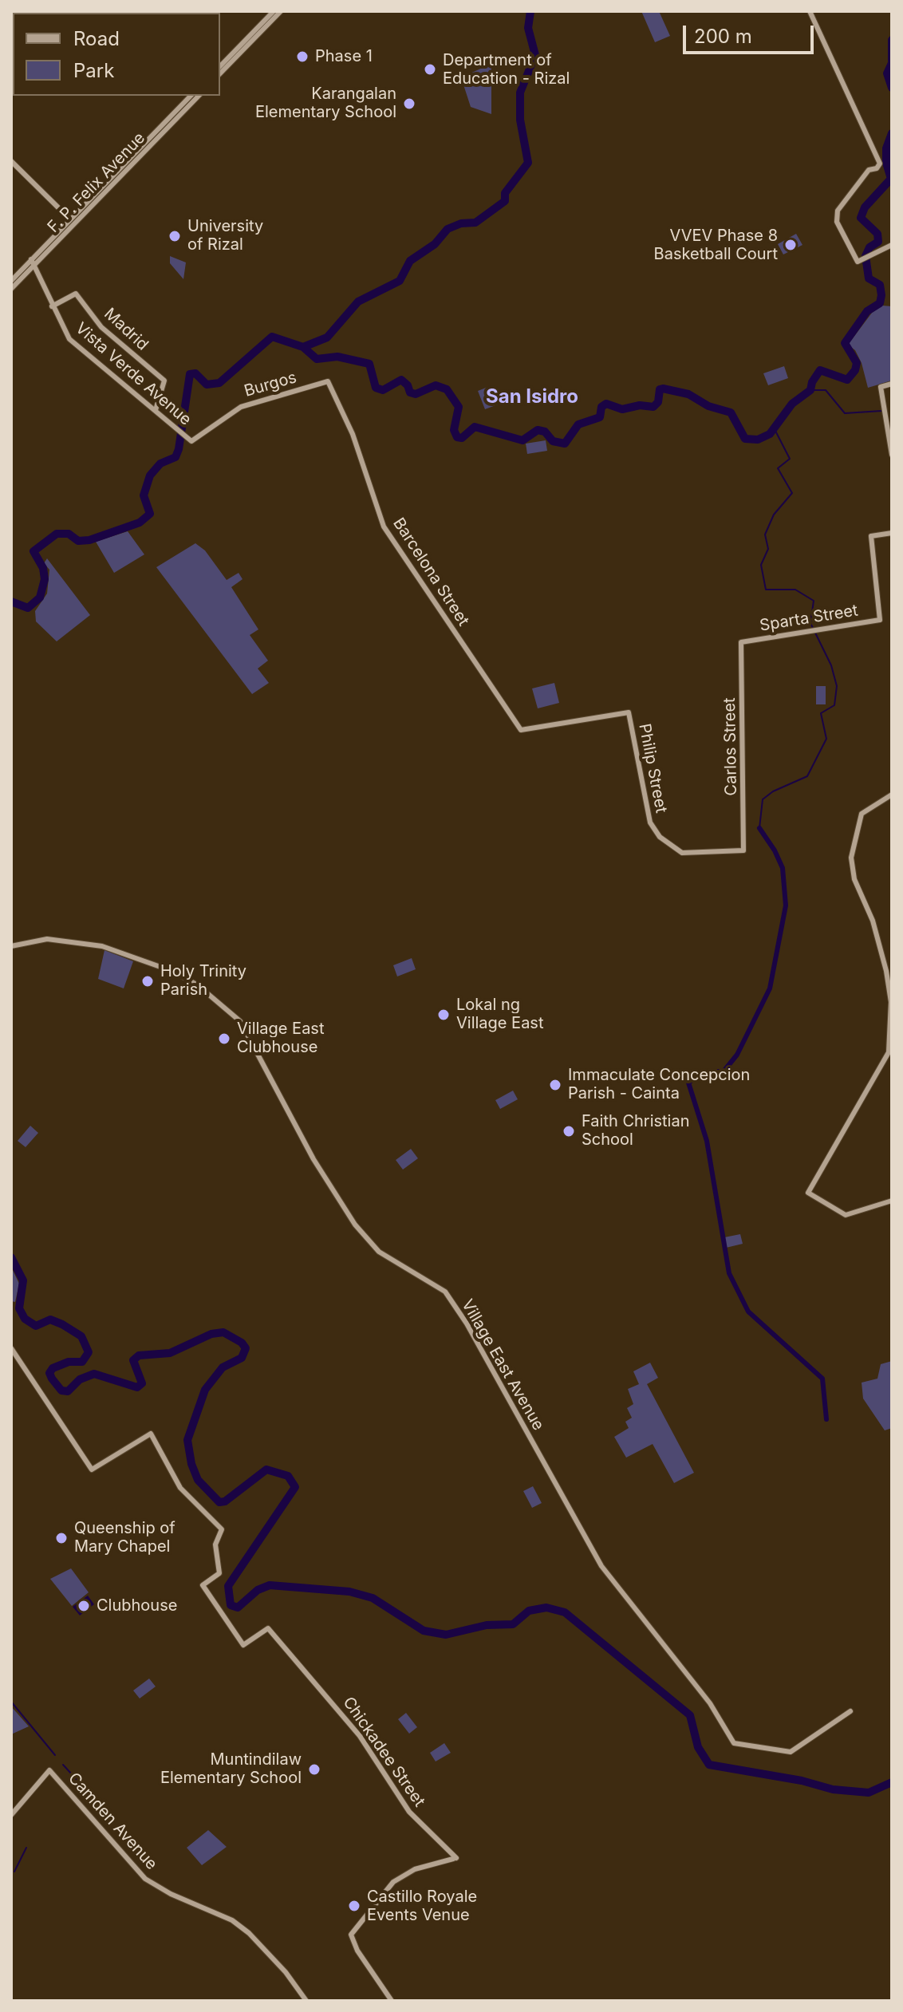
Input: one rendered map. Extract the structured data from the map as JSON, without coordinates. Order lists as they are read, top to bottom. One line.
{"streets":{"street":["F. P. Felix Avenue","Madrid","Vista Verde Avenue","Burgos","Barcelona Street","Sparta Street","Carlos Street","Philip Street","Village East Avenue","Chickadee Street","Camden Avenue"]},"crossings":[["F. P. Felix Avenue","Vista Verde Avenue"],["Madrid","Vista Verde Avenue"],["Vista Verde Avenue","Burgos"],["Burgos","Barcelona Street"],["Barcelona Street","Philip Street"],["Sparta Street","Carlos Street"],["Carlos Street","Philip Street"]],"districts":["San Isidro"],"places":["Phase 1","Department of Education - Rizal","Karangalan Elementary School","University of Rizal","VVEV Phase 8 Basketball Court","Holy Trinity Parish","Lokal ng Village East","Village East Clubhouse","Immaculate Concepcion Parish - Cainta","Faith Christian School","Queenship of Mary Chapel","Clubhouse","Muntindilaw Elementary School","Castillo Royale Events Venue"],"legend":["Road","Park"],"scale_bar":"200 m"}
